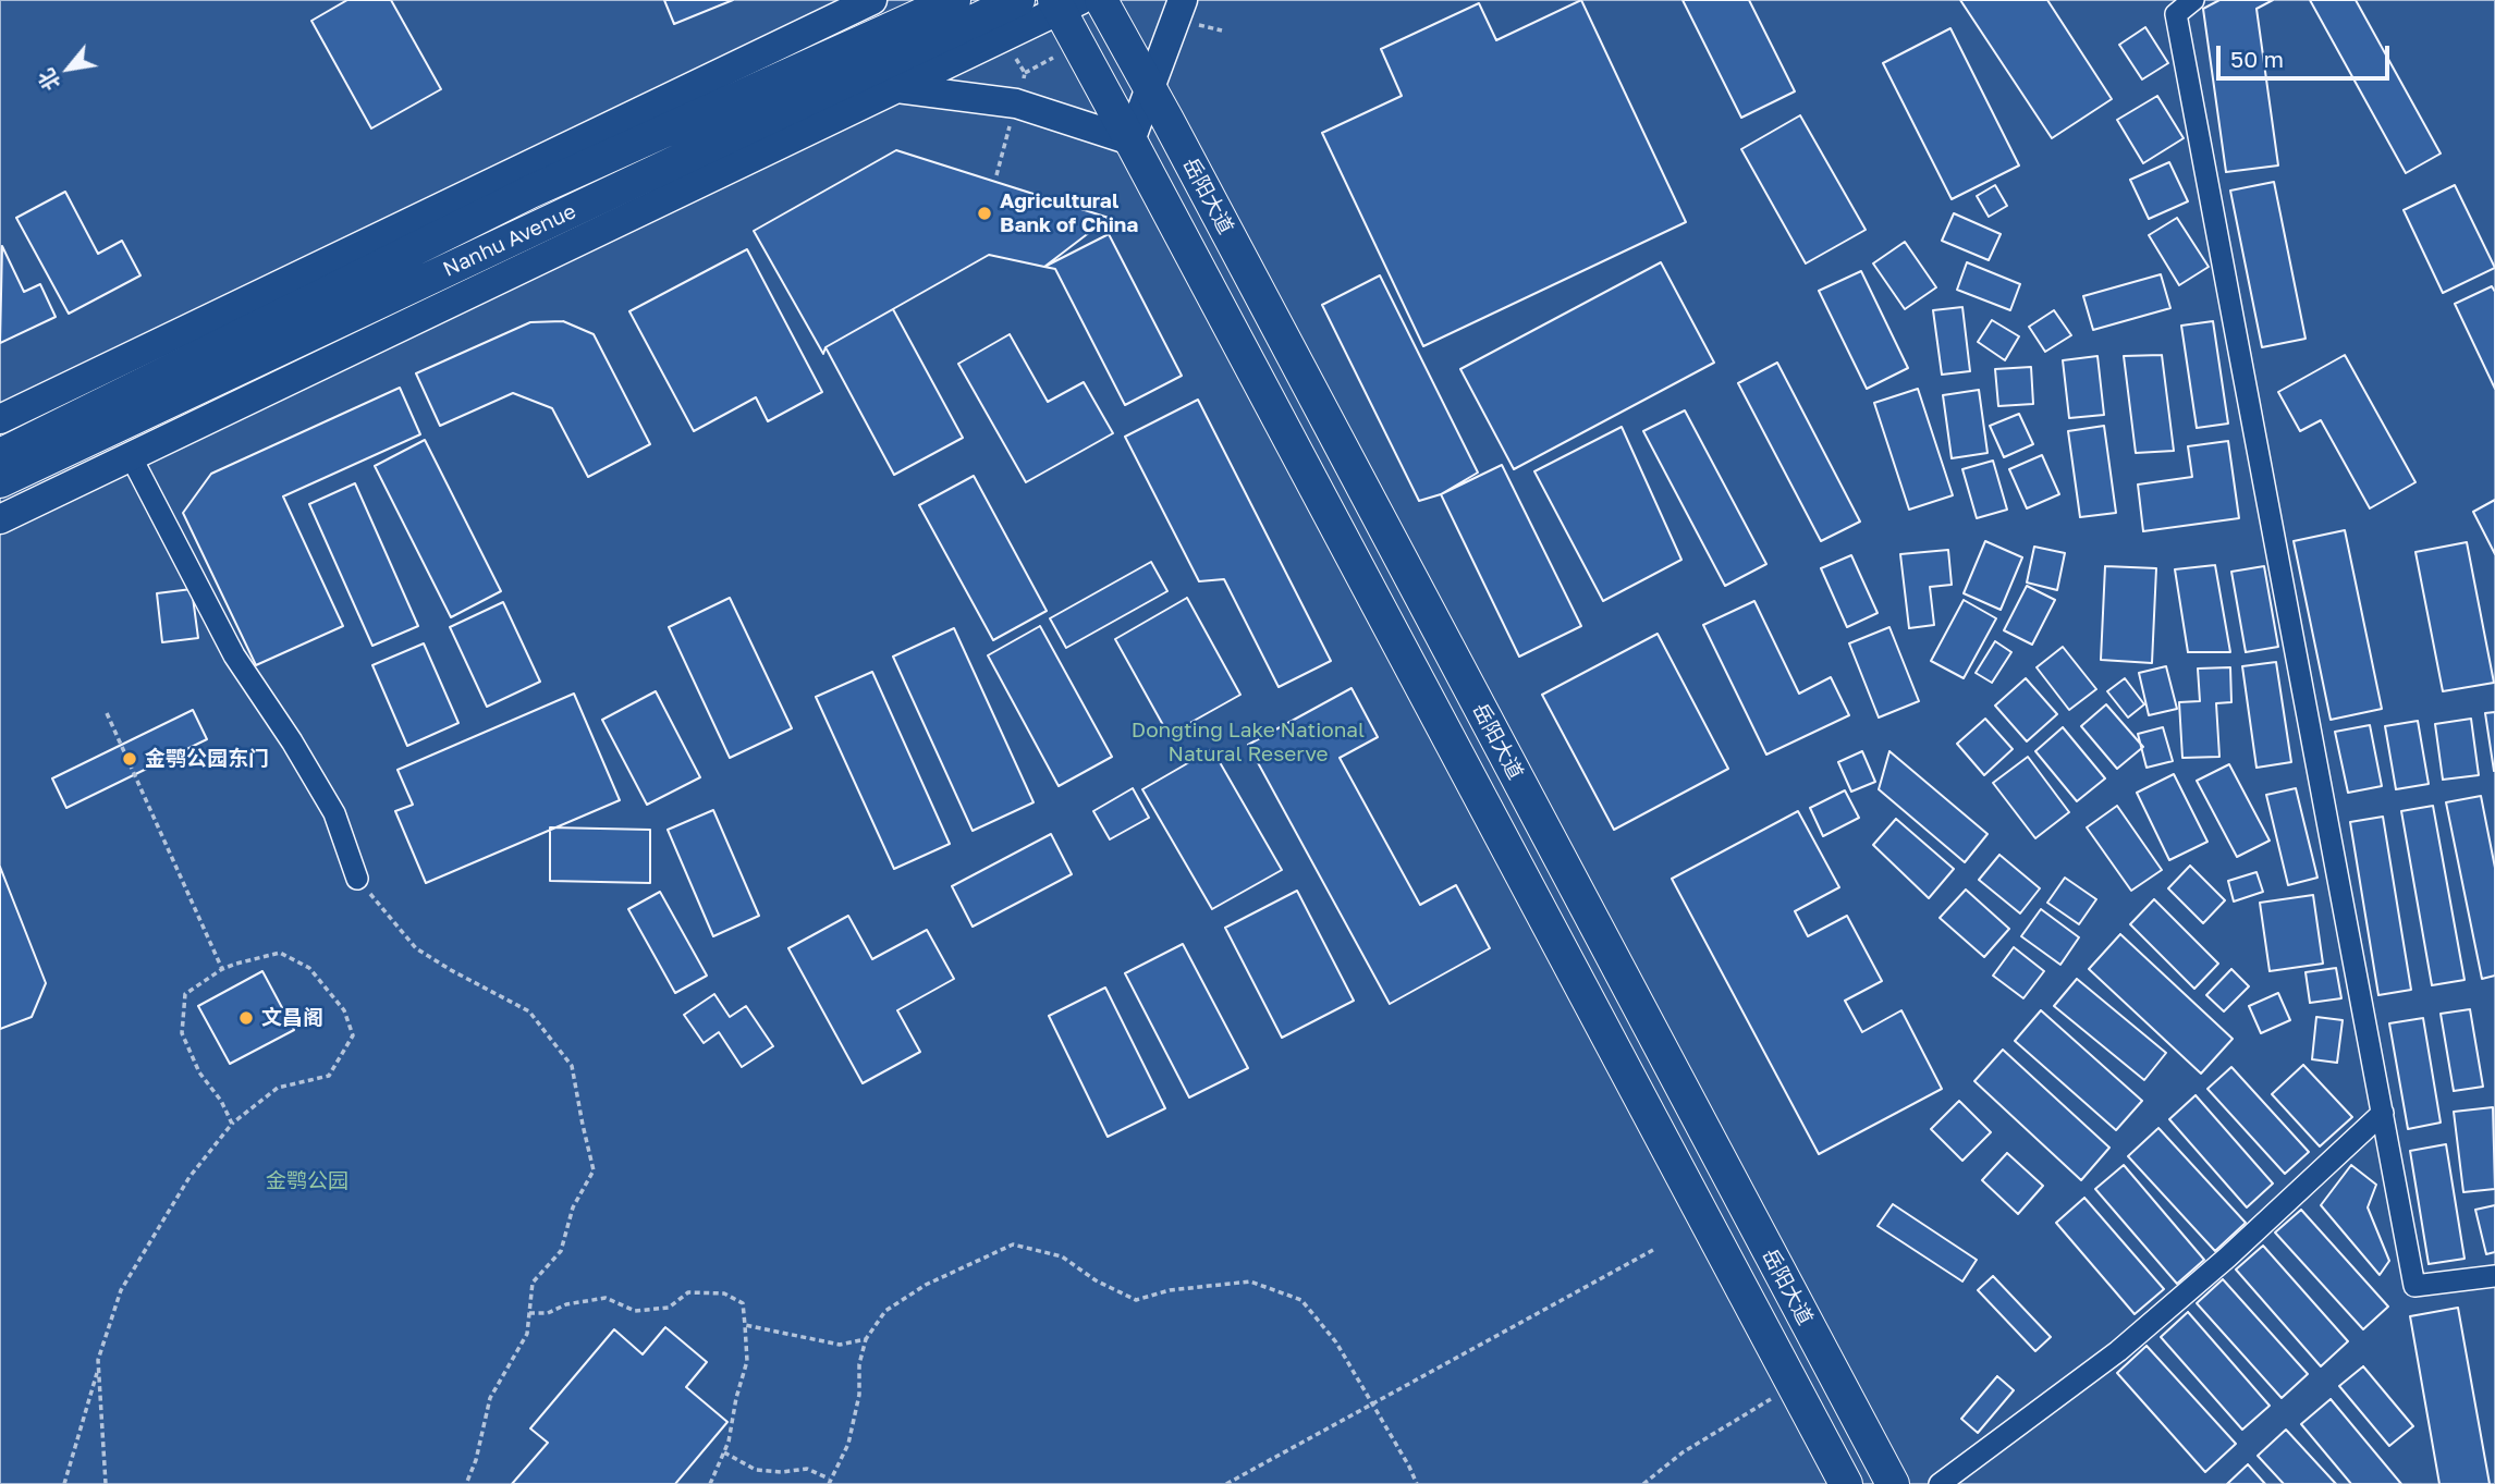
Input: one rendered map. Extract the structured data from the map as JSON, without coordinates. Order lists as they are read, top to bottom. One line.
{"streets":{"main road":["岳阳大道","Nanhu Avenue"]},"parks":["Dongting Lake National Natural Reserve","金鹗公园"],"places":["Agricultural Bank of China","金鹗公园东门","文昌阁"],"scale_bar":"50 m","north":"bottom left"}
